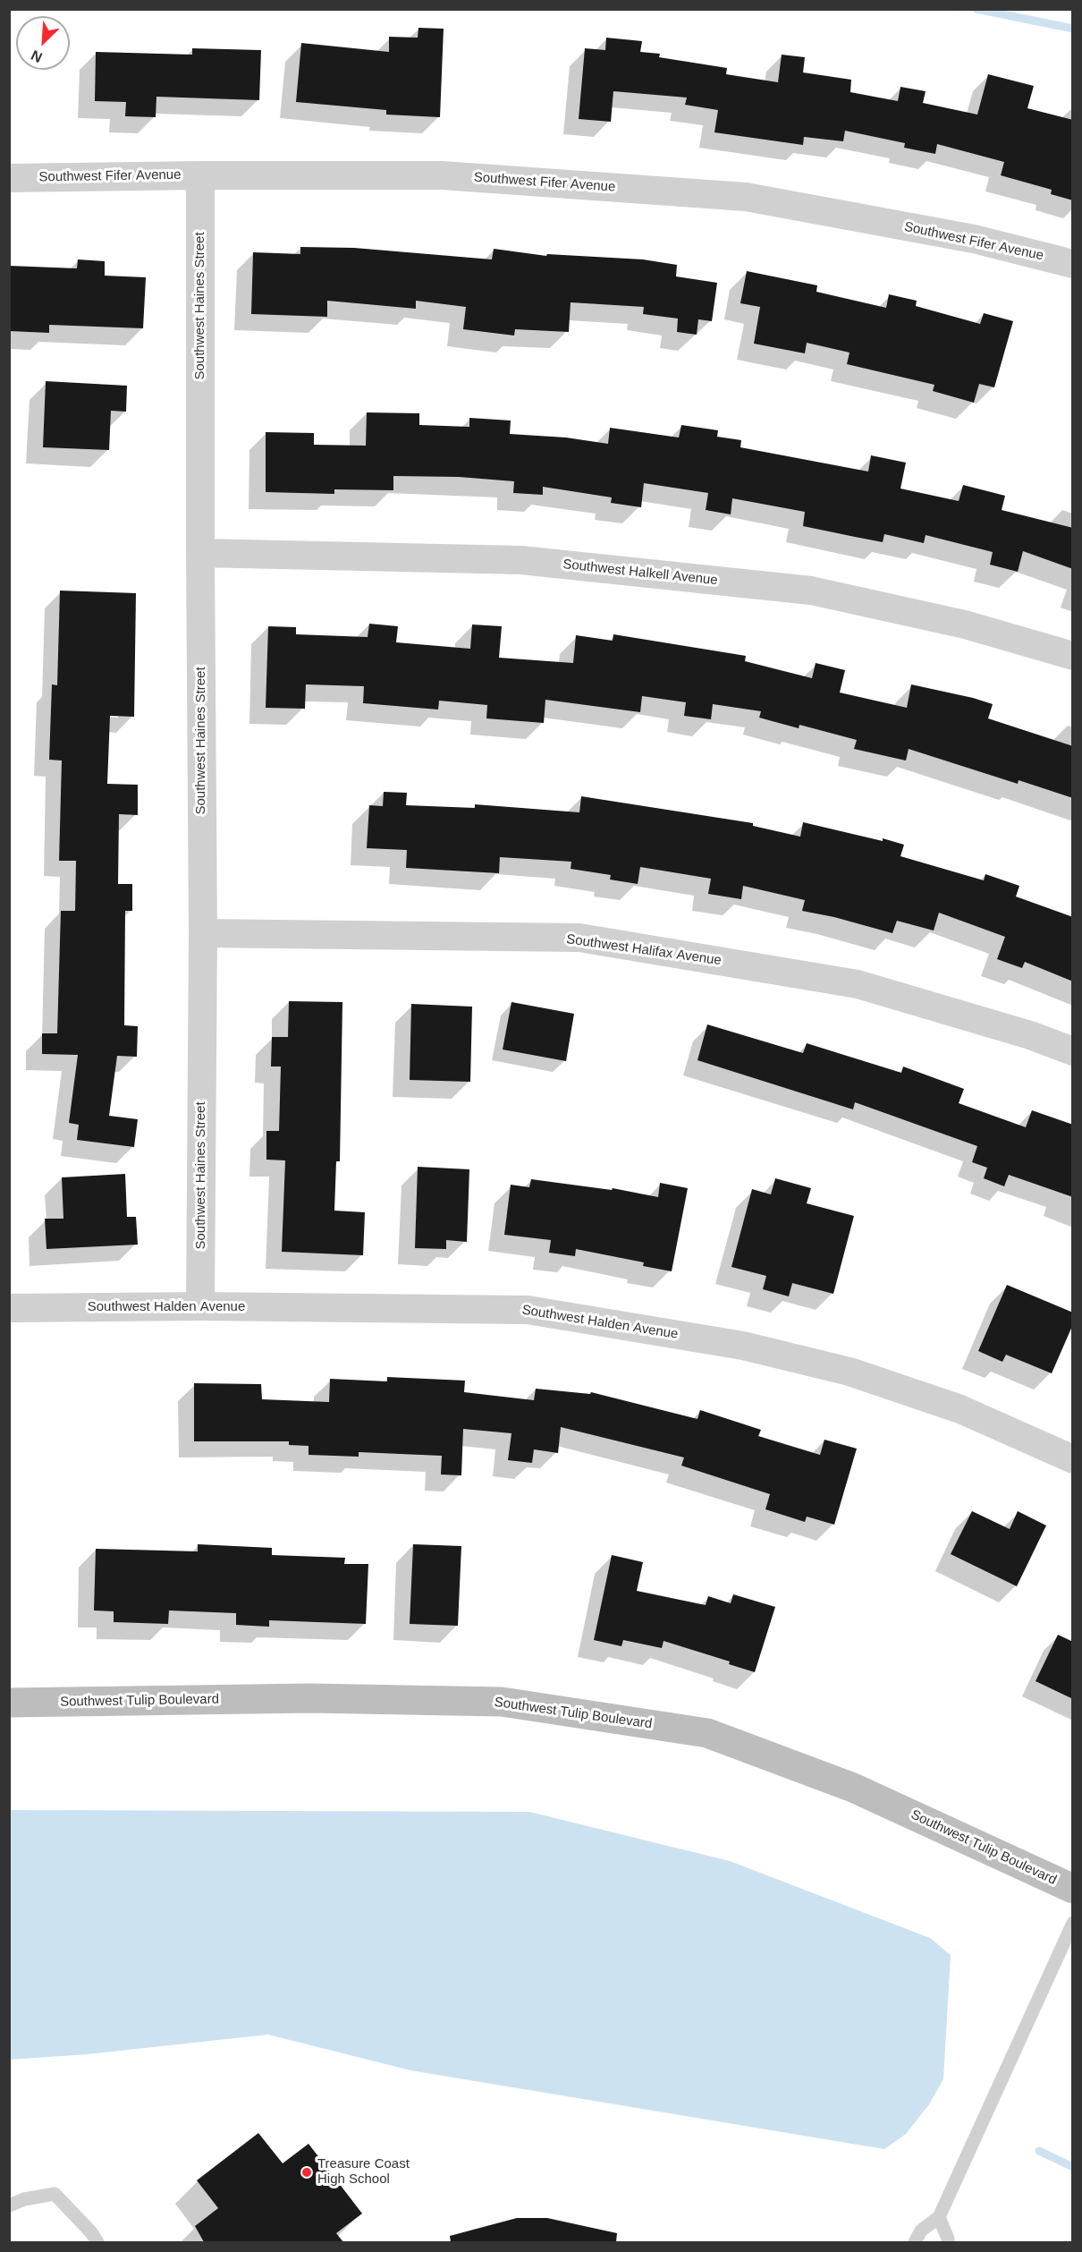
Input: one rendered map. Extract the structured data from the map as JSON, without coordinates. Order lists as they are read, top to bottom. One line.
{"streets":{"street":["Southwest Fifer Avenue","Southwest Haines Street","Southwest Halkell Avenue","Southwest Halifax Avenue","Southwest Halden Avenue","Southwest Tulip Boulevard"]},"crossings":[["Southwest Fifer Avenue","Southwest Haines Street"],["Southwest Haines Street","Southwest Halkell Avenue"],["Southwest Haines Street","Southwest Halifax Avenue"],["Southwest Haines Street","Southwest Halden Avenue"]],"places":["Treasure Coast High School"],"north":"bottom left"}
